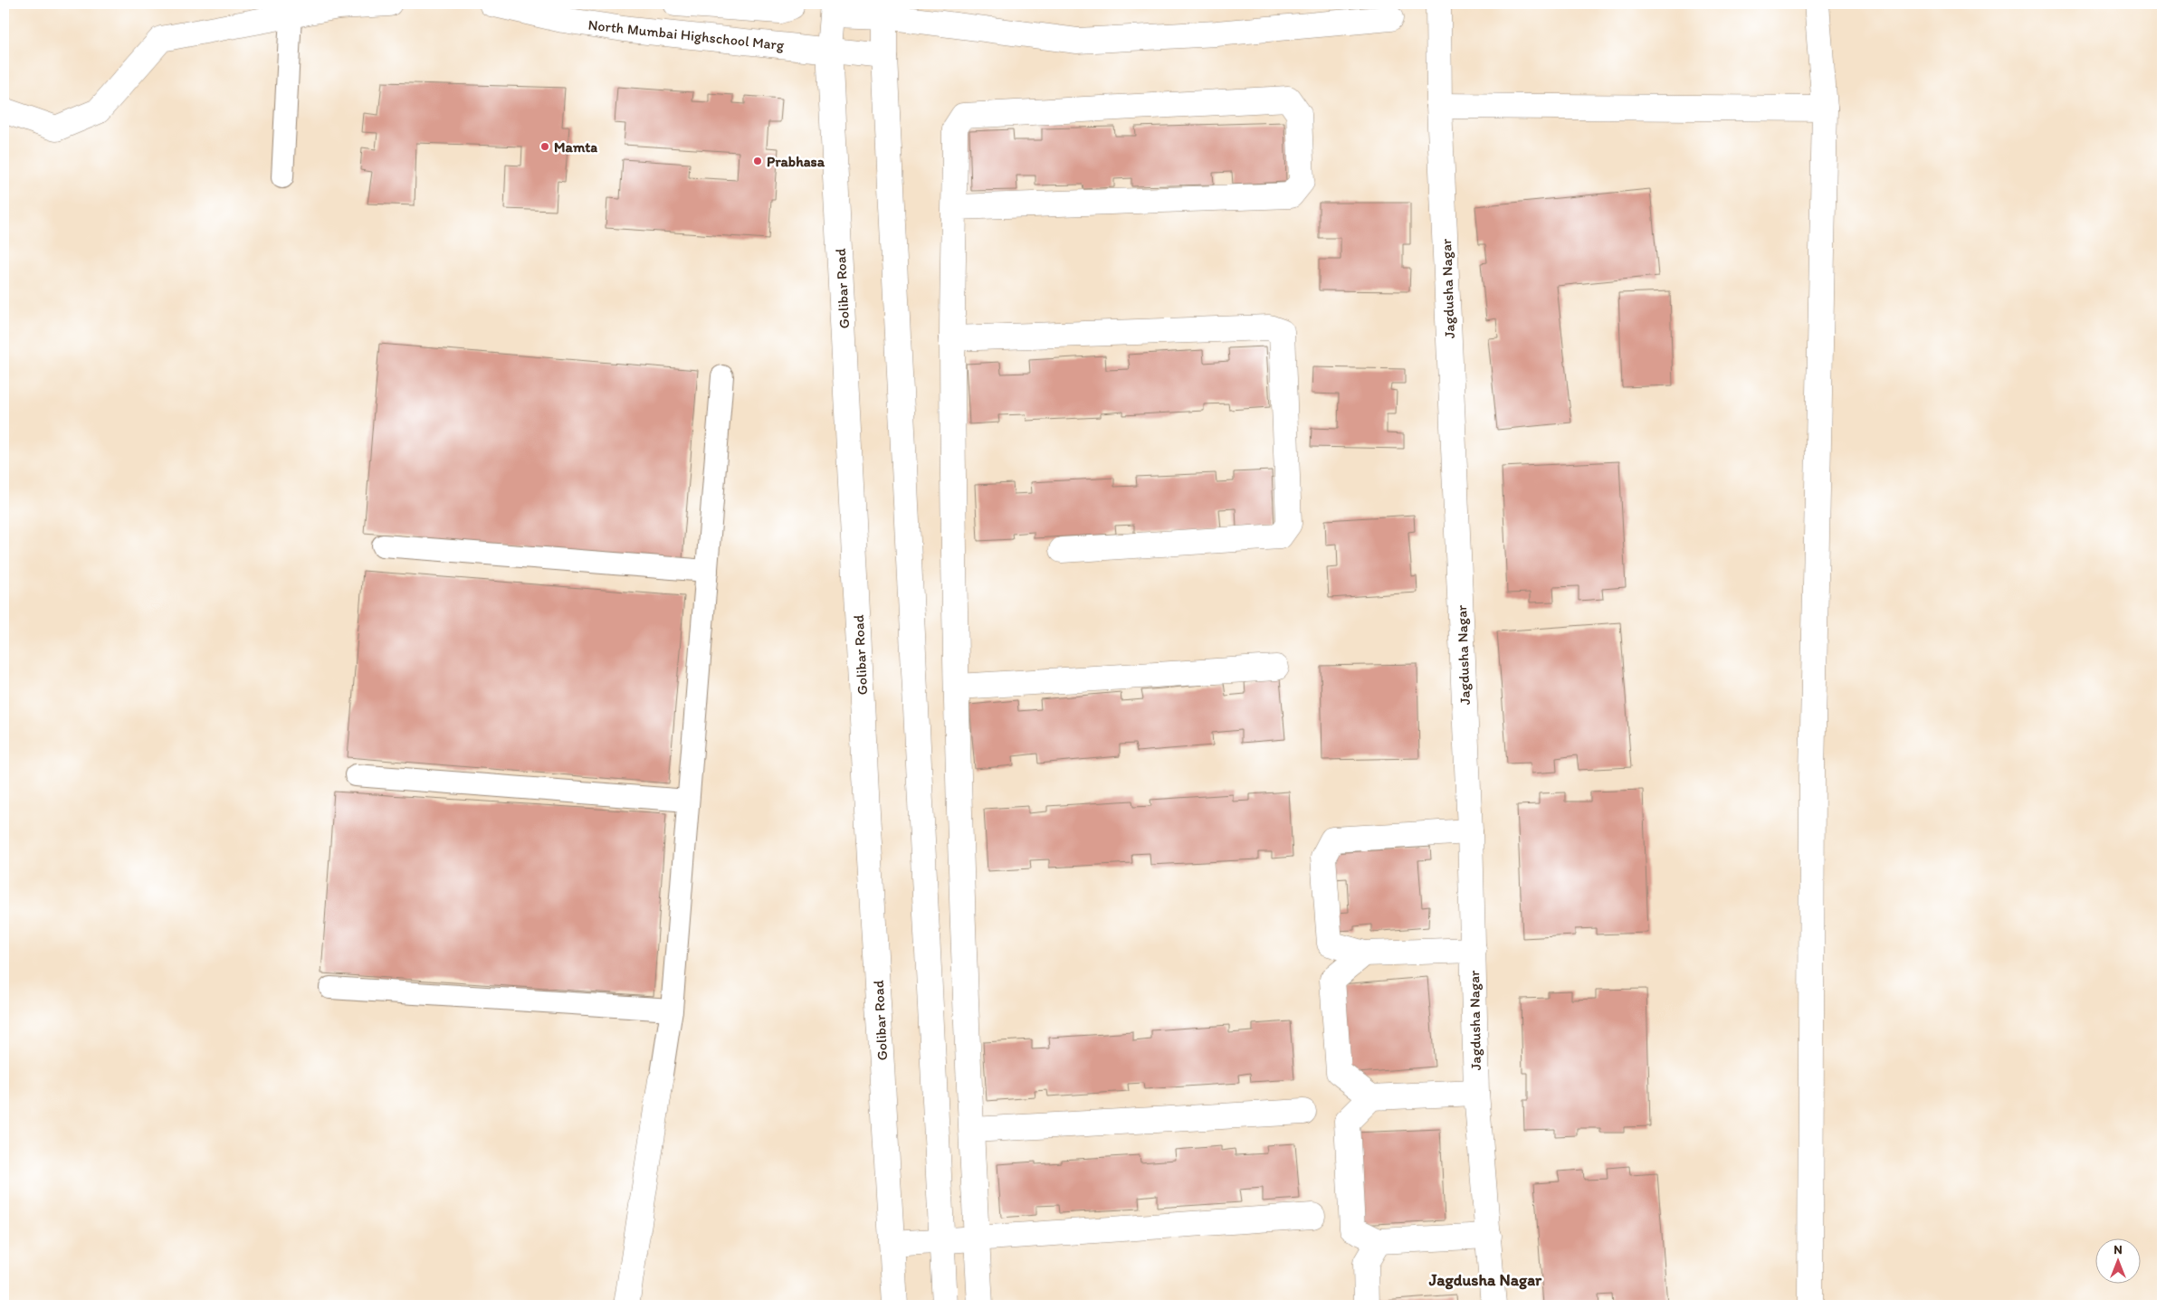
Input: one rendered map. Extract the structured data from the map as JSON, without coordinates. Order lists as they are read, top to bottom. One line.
{"streets":{"street":["North Mumbai Highschool Marg","Golibar Road","Jagdusha Nagar"]},"crossings":[["North Mumbai Highschool Marg","Golibar Road"]],"districts":["Jagdusha Nagar"],"places":["Mamta","Prabhasa"],"north":"top"}
